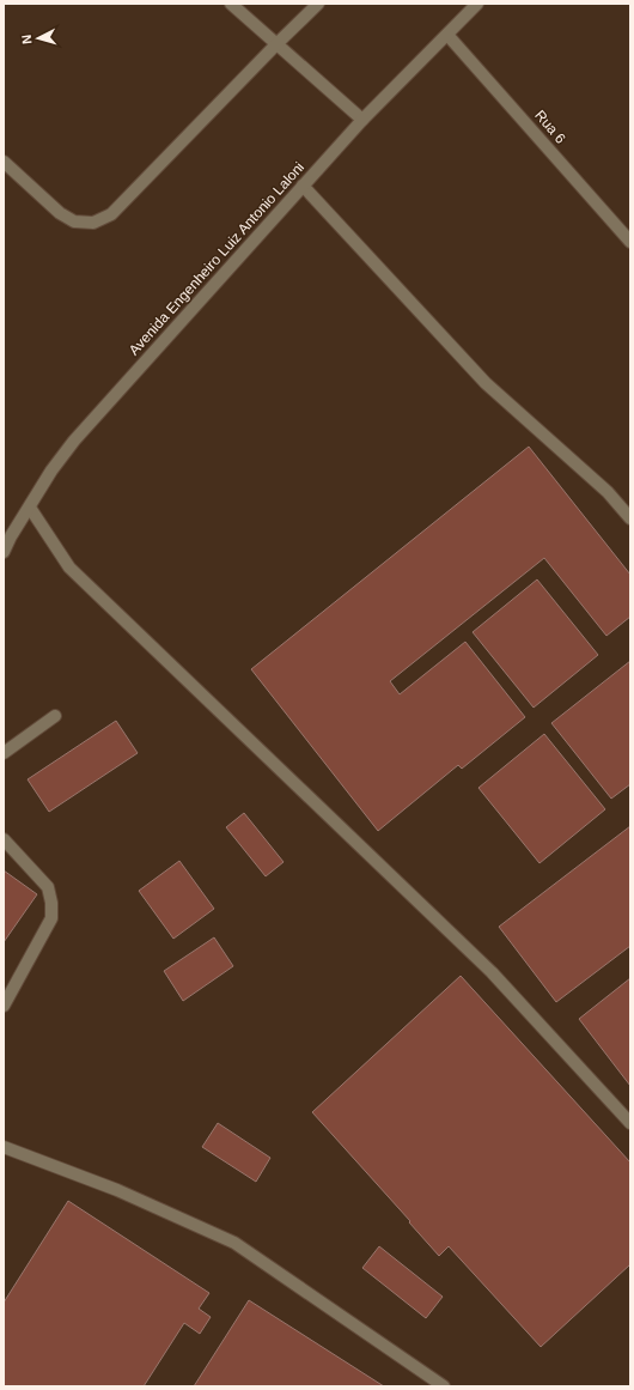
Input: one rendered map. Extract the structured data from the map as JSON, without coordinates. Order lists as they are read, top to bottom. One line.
{"streets":{"street":["Rua 6","Avenida Engenheiro Luiz Antonio Laloni"]},"crossings":[["Rua 6","Avenida Engenheiro Luiz Antonio Laloni"]],"north":"left"}
